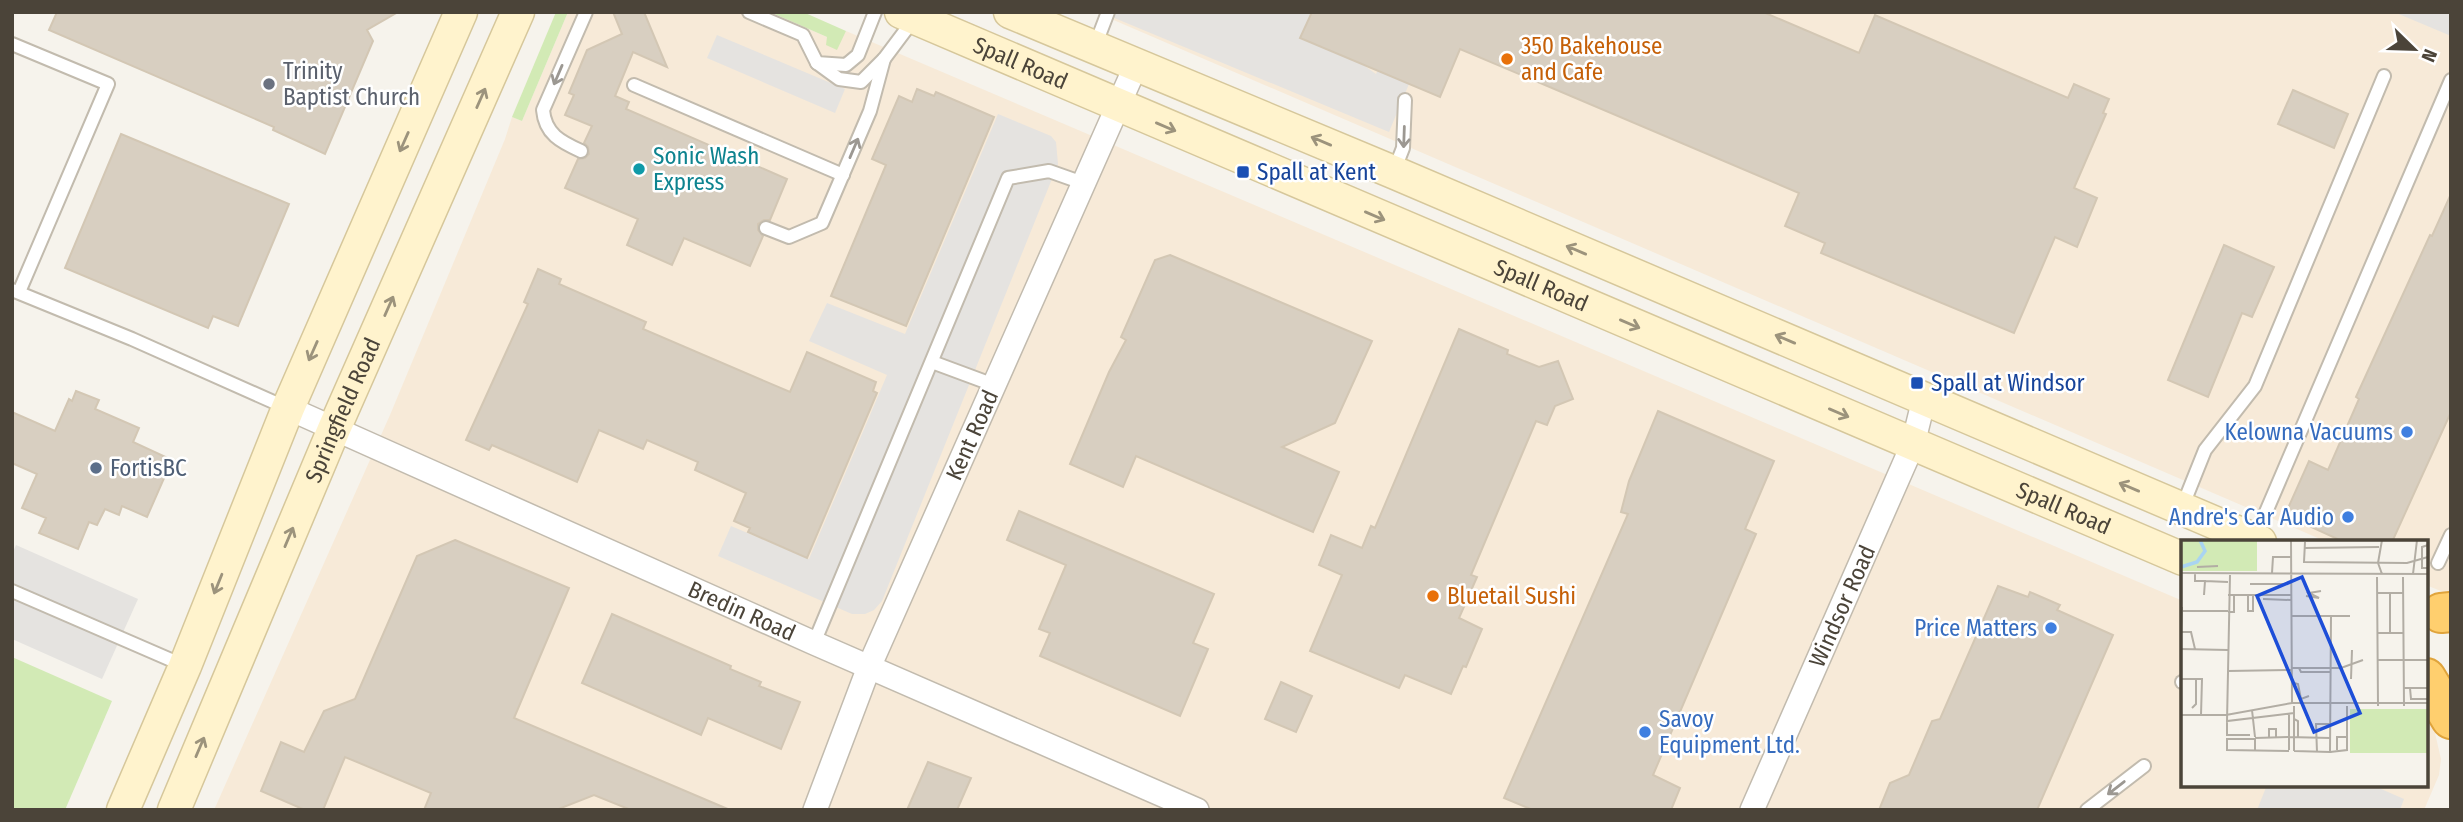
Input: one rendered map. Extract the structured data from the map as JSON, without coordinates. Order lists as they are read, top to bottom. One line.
{"streets":{"main road":["Spall Road","Springfield Road"],"street":["Kent Road","Windsor Road","Bredin Road"]},"crossings":[["Spall Road","Kent Road"],["Spall Road","Windsor Road"],["Springfield Road","Bredin Road"],["Kent Road","Bredin Road"]],"places":{"other":["350 Bakehouse and Cafe","Trinity Baptist Church","Sonic Wash Express","Kelowna Vacuums","FortisBC","Andre's Car Audio","Bluetail Sushi","Price Matters","Savoy Equipment Ltd."],"transit":["Spall at Kent","Spall at Windsor"]},"north":"bottom right"}
